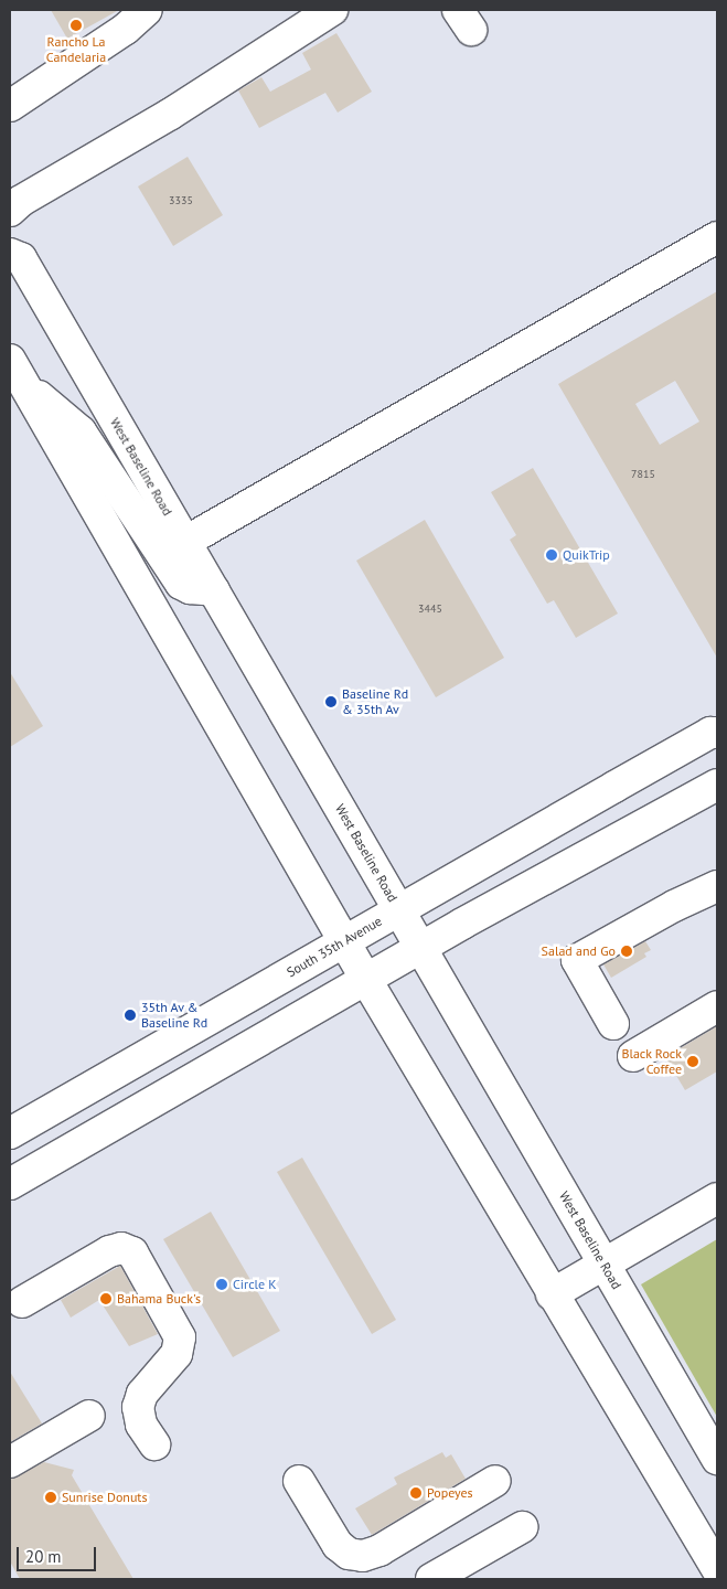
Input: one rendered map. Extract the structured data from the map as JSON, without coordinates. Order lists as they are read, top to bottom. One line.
{"streets":{"main road":["West Baseline Road","South 35th Avenue"]},"crossings":[["West Baseline Road","South 35th Avenue"]],"places":["Rancho La Candelaria","QuikTrip","Baseline Rd & 35th Av","Salad and Go","35th Av & Baseline Rd","Black Rock Coffee","Circle K","Bahama Buck's","Popeyes","Sunrise Donuts"],"house_numbers":["3335","7815","3445"],"scale_bar":"20 m"}
